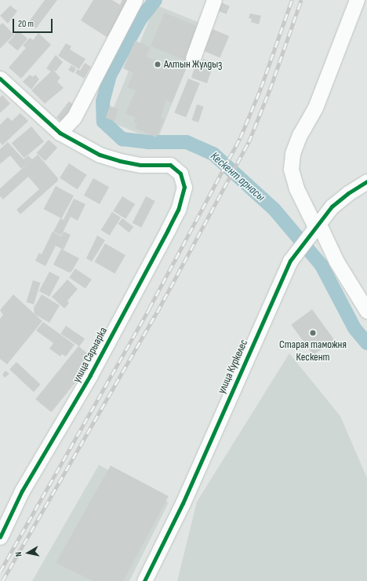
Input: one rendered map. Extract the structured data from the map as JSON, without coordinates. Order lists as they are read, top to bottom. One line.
{"streets":{"street":["улица Сарыарка","улица Куркелес"]},"water":["Кескент арнасы"],"places":["Алтын Жулдыз","Старая таможня Кескент"],"scale_bar":"20 m","north":"left"}
